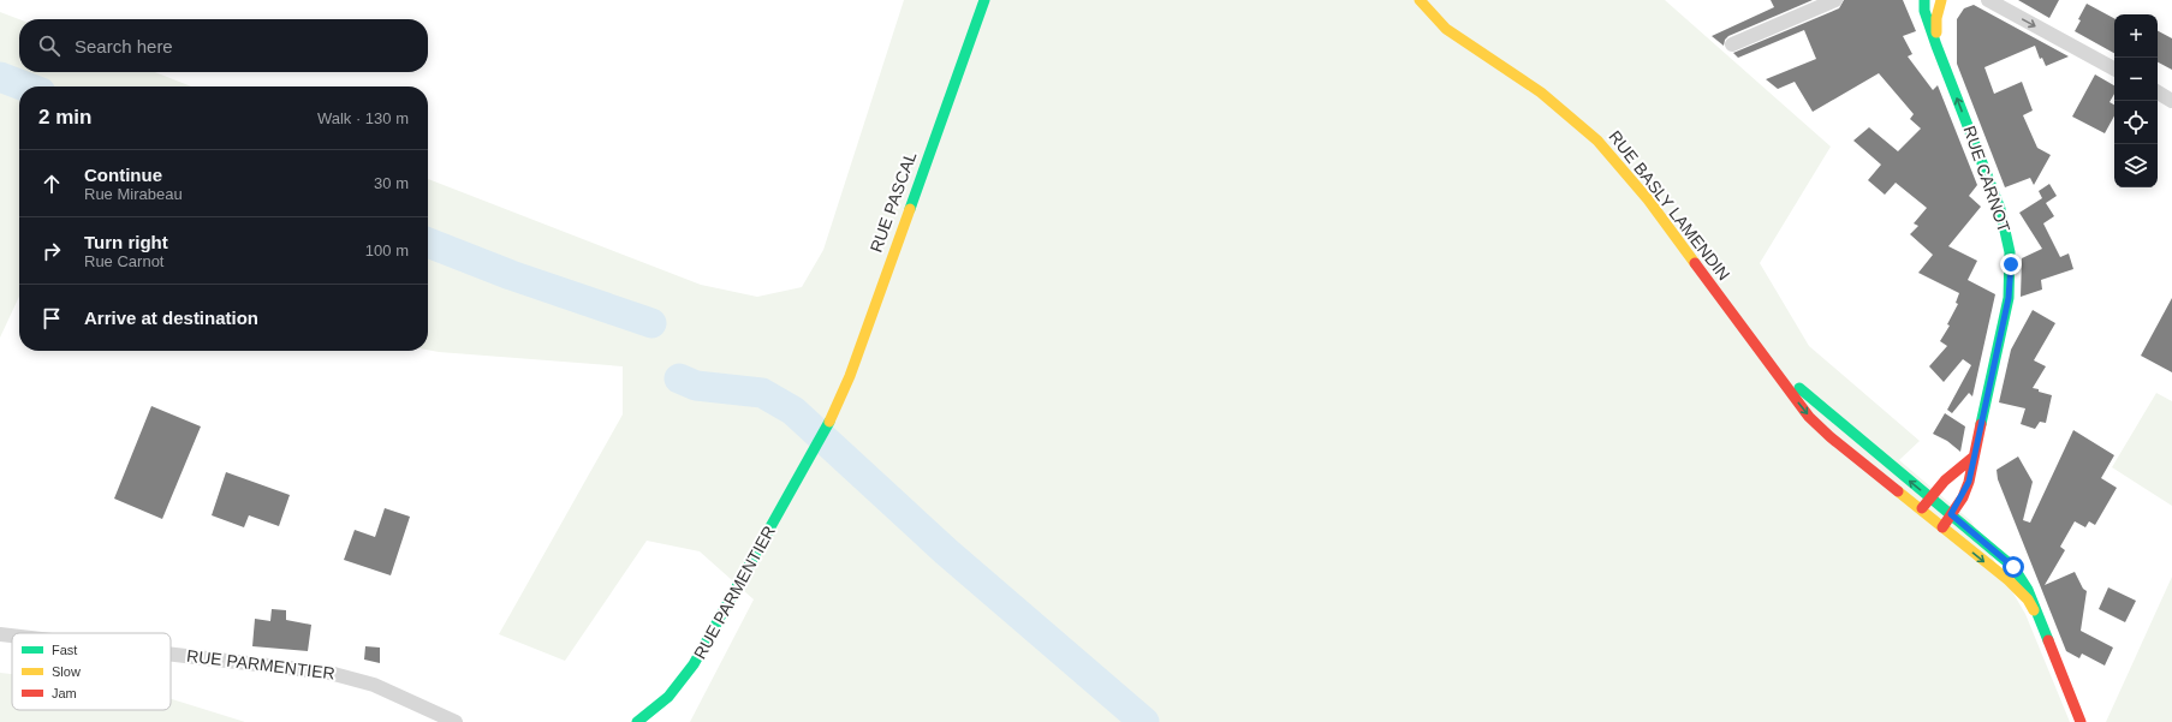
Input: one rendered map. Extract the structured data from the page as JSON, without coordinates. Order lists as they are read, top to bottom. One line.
{"streets":{"street":["RUE CARNOT","RUE PASCAL","RUE BASLY LAMENDIN","RUE PARMENTIER"]},"crossings":[["RUE CARNOT","RUE BASLY LAMENDIN"],["RUE PASCAL","RUE PARMENTIER"]],"one_way":["RUE CARNOT"],"legend":["Fast","Slow","Jam"],"page":{"map_buttons":["+","−"],"search":"Search here","heading":["2 min","Walk · 130 m"],"list":[["Continue","Rue Mirabeau","30 m"],["Turn right","Rue Carnot","100 m"],"Arrive at destination"]}}
